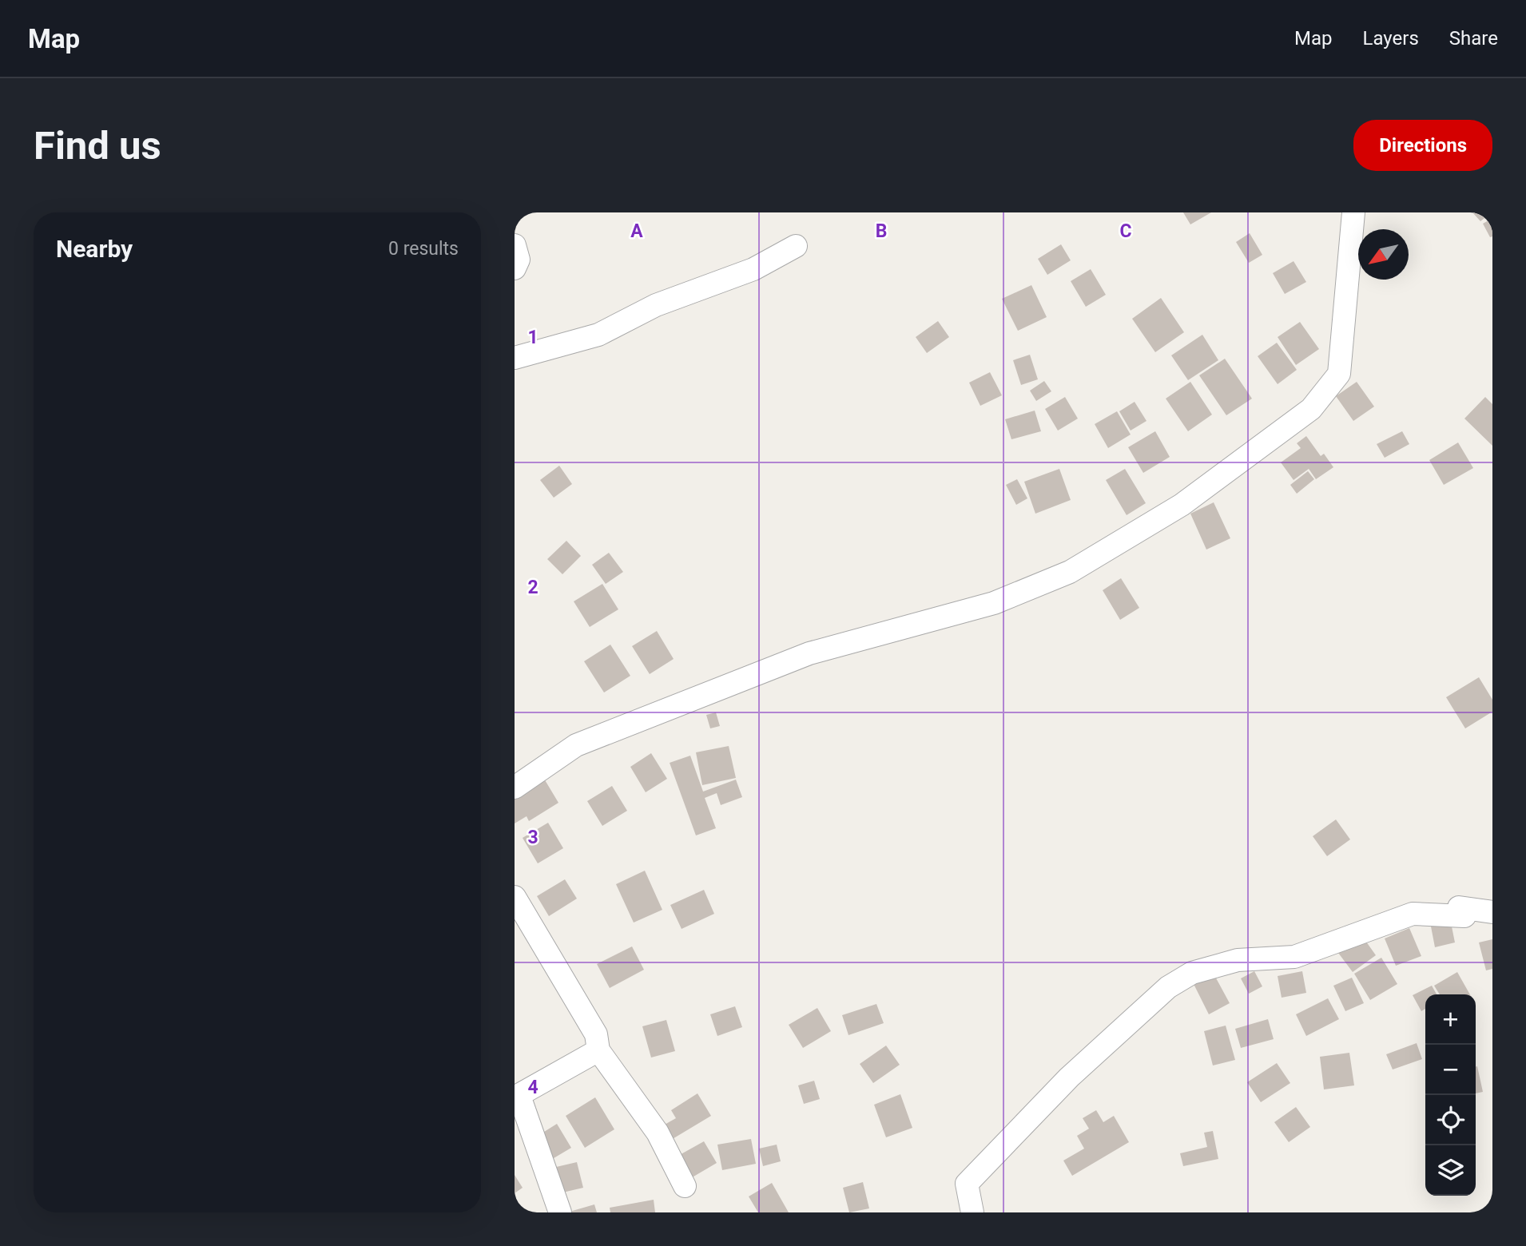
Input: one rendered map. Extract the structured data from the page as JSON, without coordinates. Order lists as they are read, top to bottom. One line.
{"north":"bottom left","page":{"header":"Map","nav":["Map","Layers","Share"],"buttons":"Directions","title":"Find us","heading":["Nearby","0 results"],"map_buttons":["+","−"]},"grid":{"columns":["A","B","C"],"rows":["1","2","3","4"]}}
